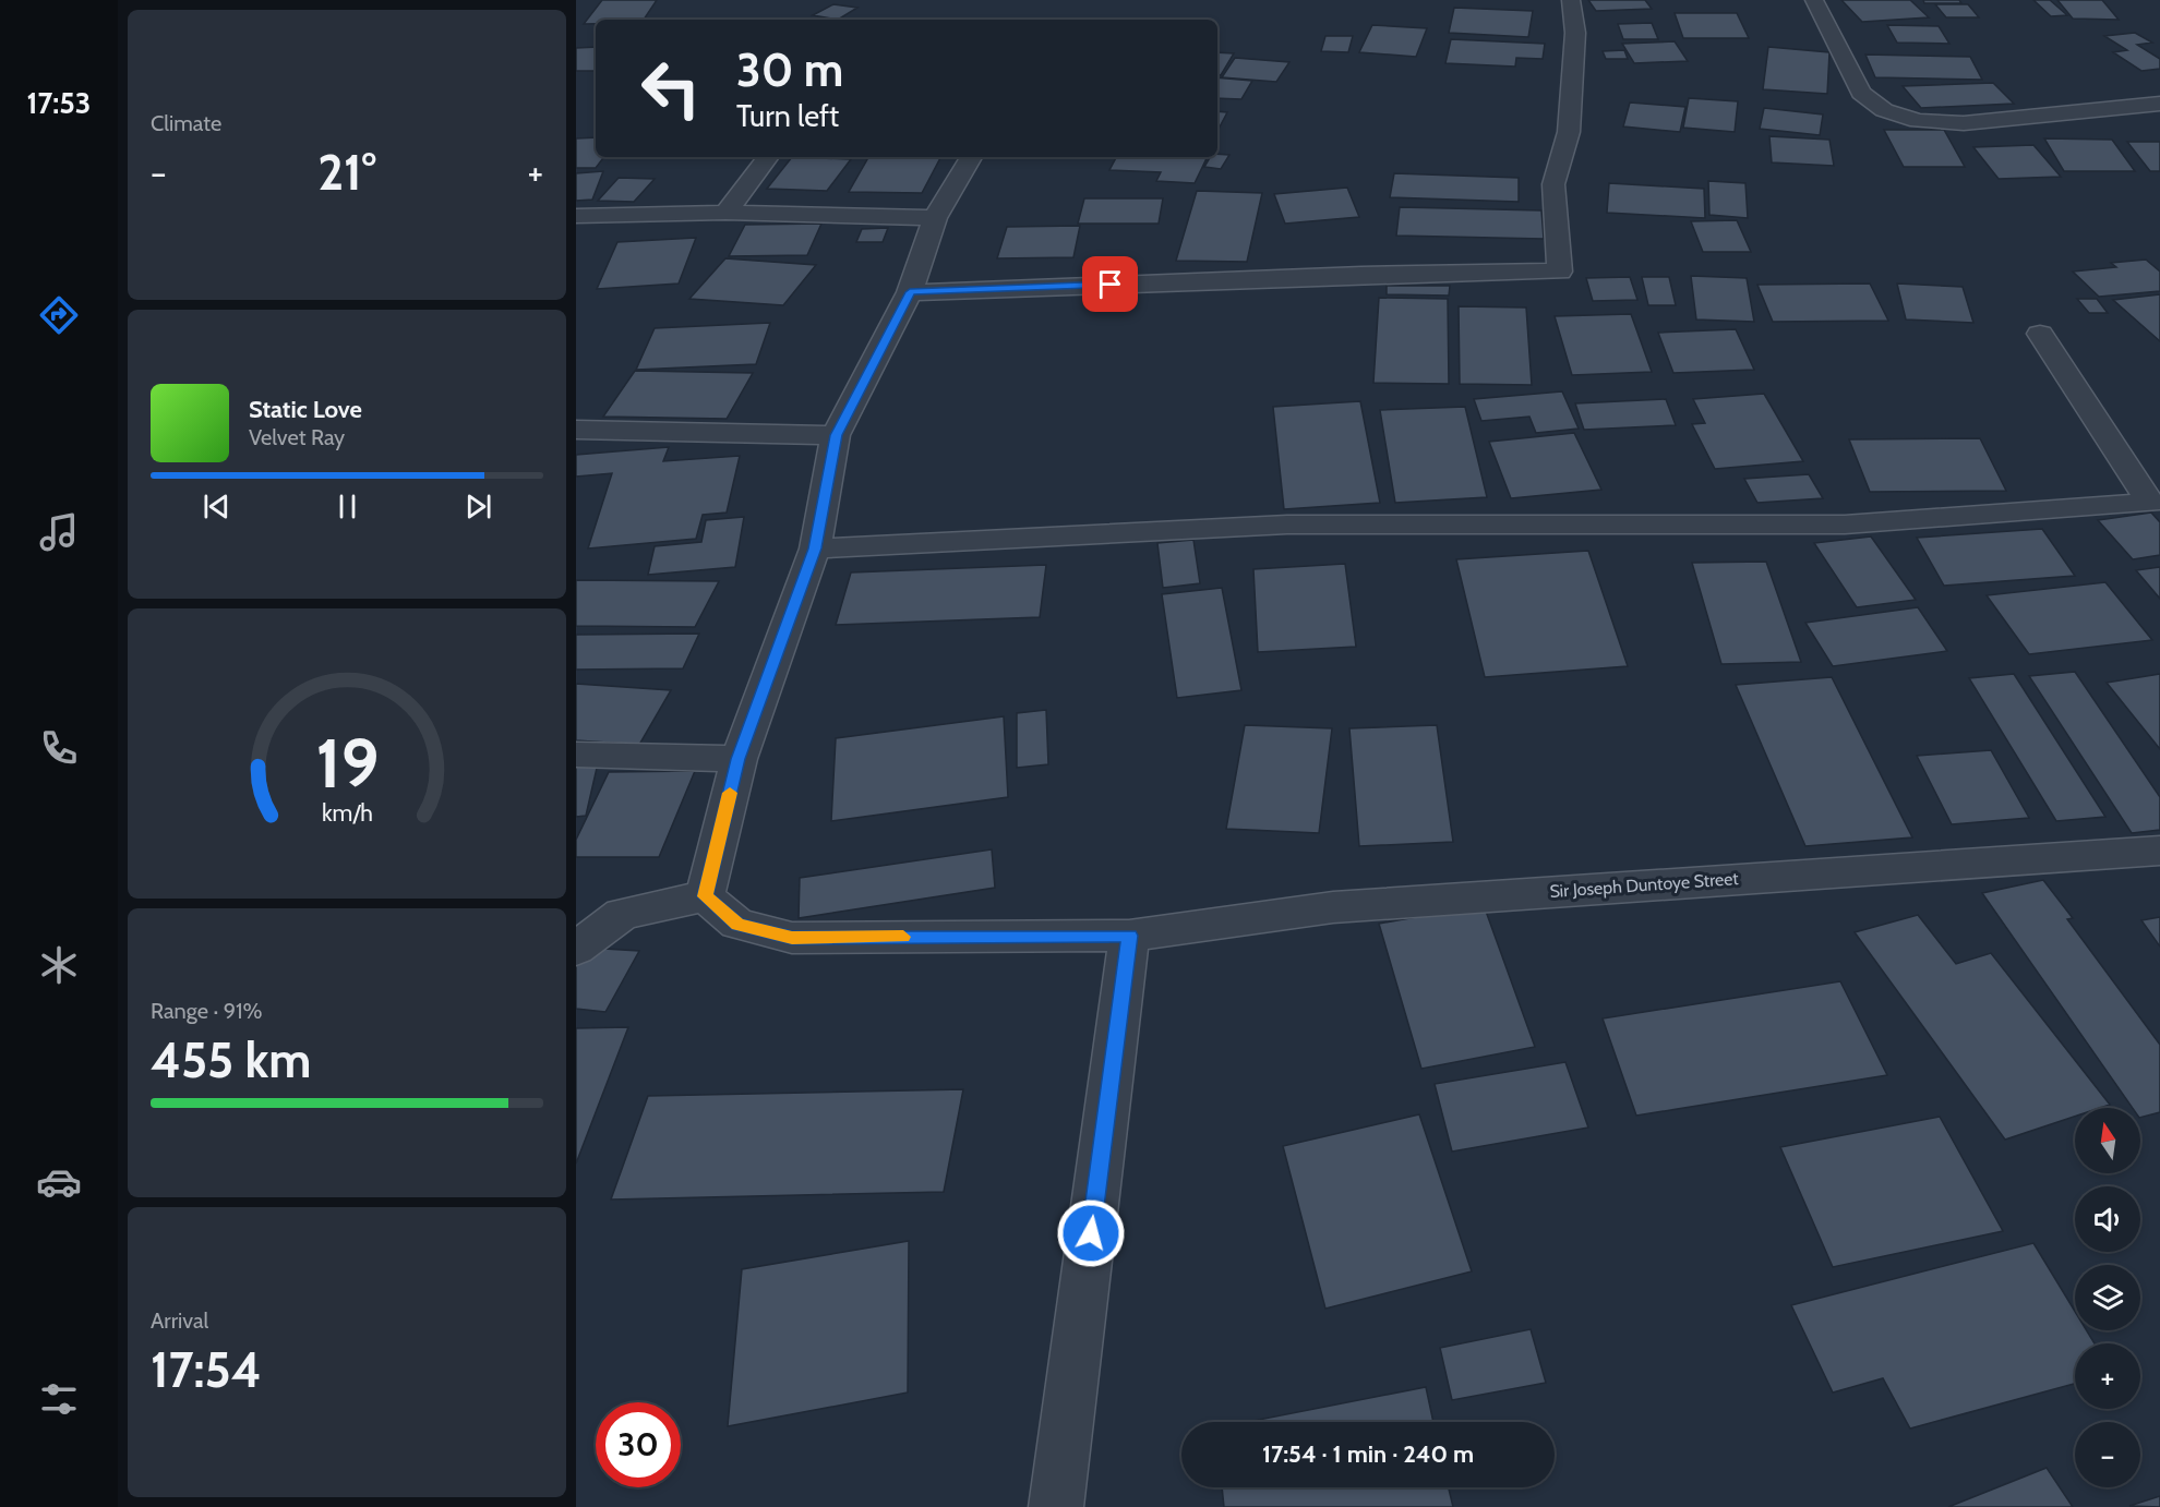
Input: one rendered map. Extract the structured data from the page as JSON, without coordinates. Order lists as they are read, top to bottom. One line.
{"streets":{"street":["Sir Joseph Duntoye Street"]},"north":"top","page":{"tabs":"17:53","tile":["Climate",["Range · 91%","455 km"],["Arrival","17:54"]],"turn":["30 m","Turn left"],"heat":["−","21°","+"],"song":["Static Love","Velvet Ray"],"map_buttons":["+","−"],"limit":"30","trip":"17:54 · 1 min · 240 m","gauge":["19","km/h"]}}
